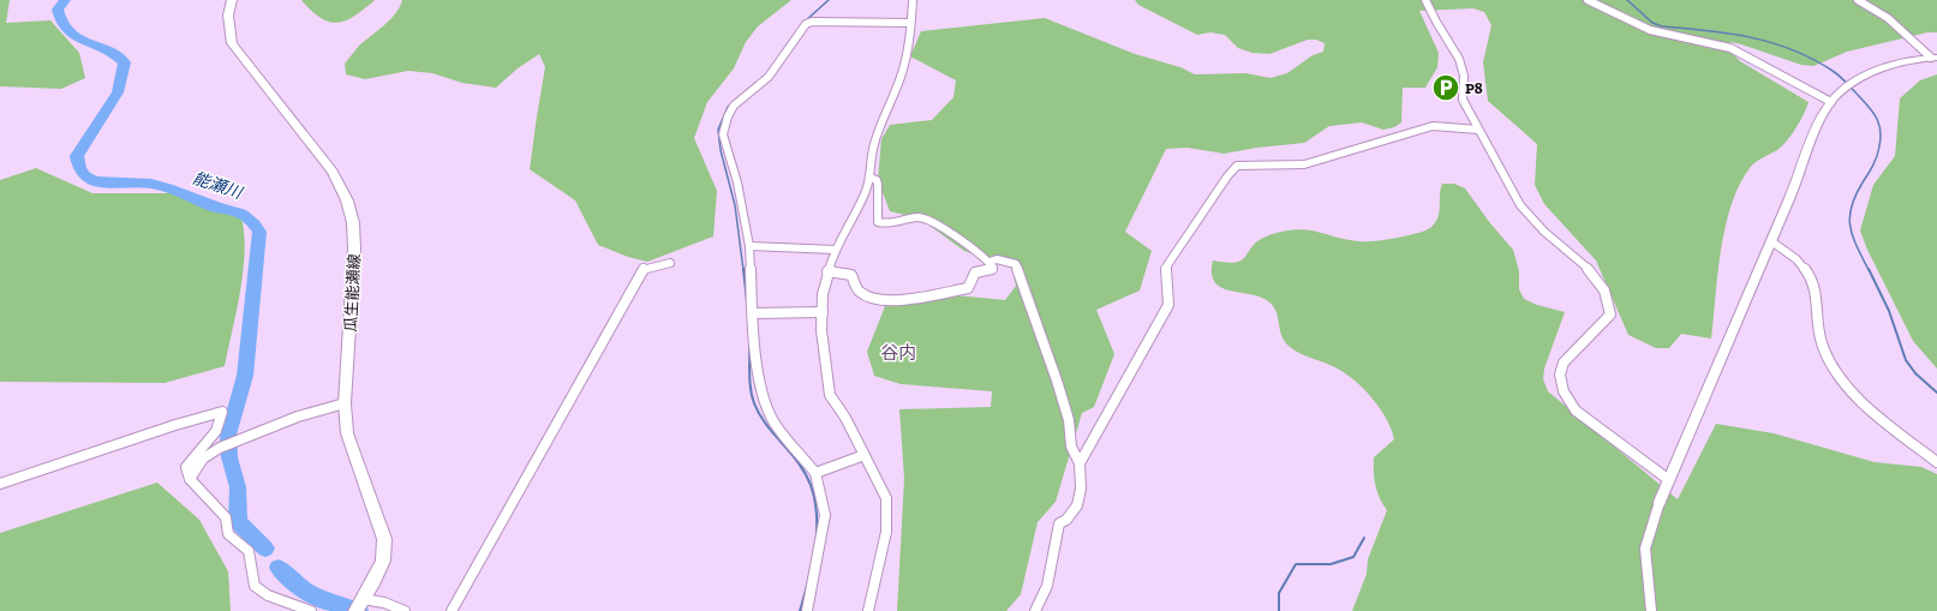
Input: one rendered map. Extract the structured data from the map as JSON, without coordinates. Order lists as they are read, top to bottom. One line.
{"streets":{"main road":["瓜生能瀬線"]},"districts":["谷内"],"water":["能瀬川"],"places":{"parking":["P8"]}}
